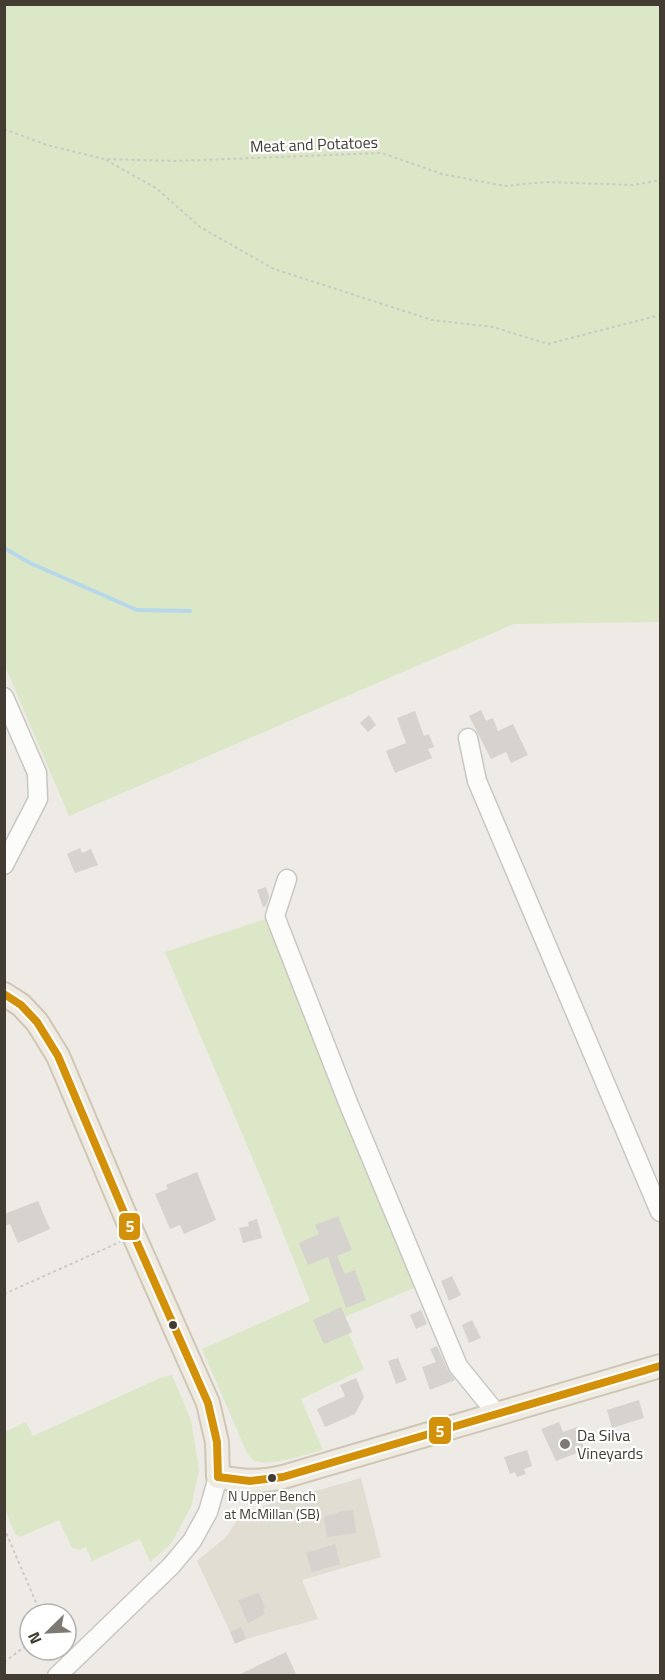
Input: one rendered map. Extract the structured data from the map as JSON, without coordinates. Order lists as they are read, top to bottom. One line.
{"streets":{"path":["Meat and Potatoes"]},"places":["Da Silva Vineyards","N Upper Bench at McMillan (SB)"],"lines":["transit line 5"],"north":"bottom left"}
